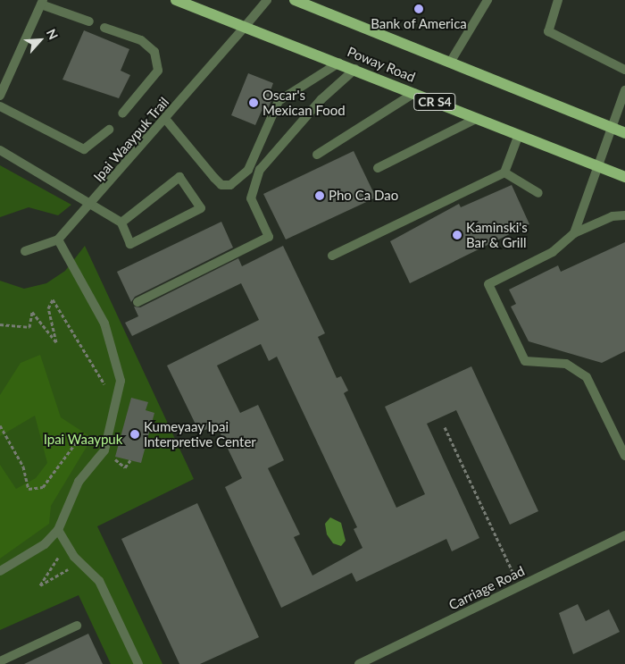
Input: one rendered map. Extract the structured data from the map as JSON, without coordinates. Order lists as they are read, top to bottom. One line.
{"streets":{"main road":["Poway Road","CR S4"],"street":["Ipai Waaypuk Trail","Carriage Road"]},"crossings":[["Poway Road","Ipai Waaypuk Trail"]],"parks":["Ipai Waaypuk"],"places":["Bank of America","Oscar's Mexican Food","Pho Ca Dao","Kaminski's Bar & Grill","Kumeyaay Ipai Interpretive Center"],"north":"top right"}
